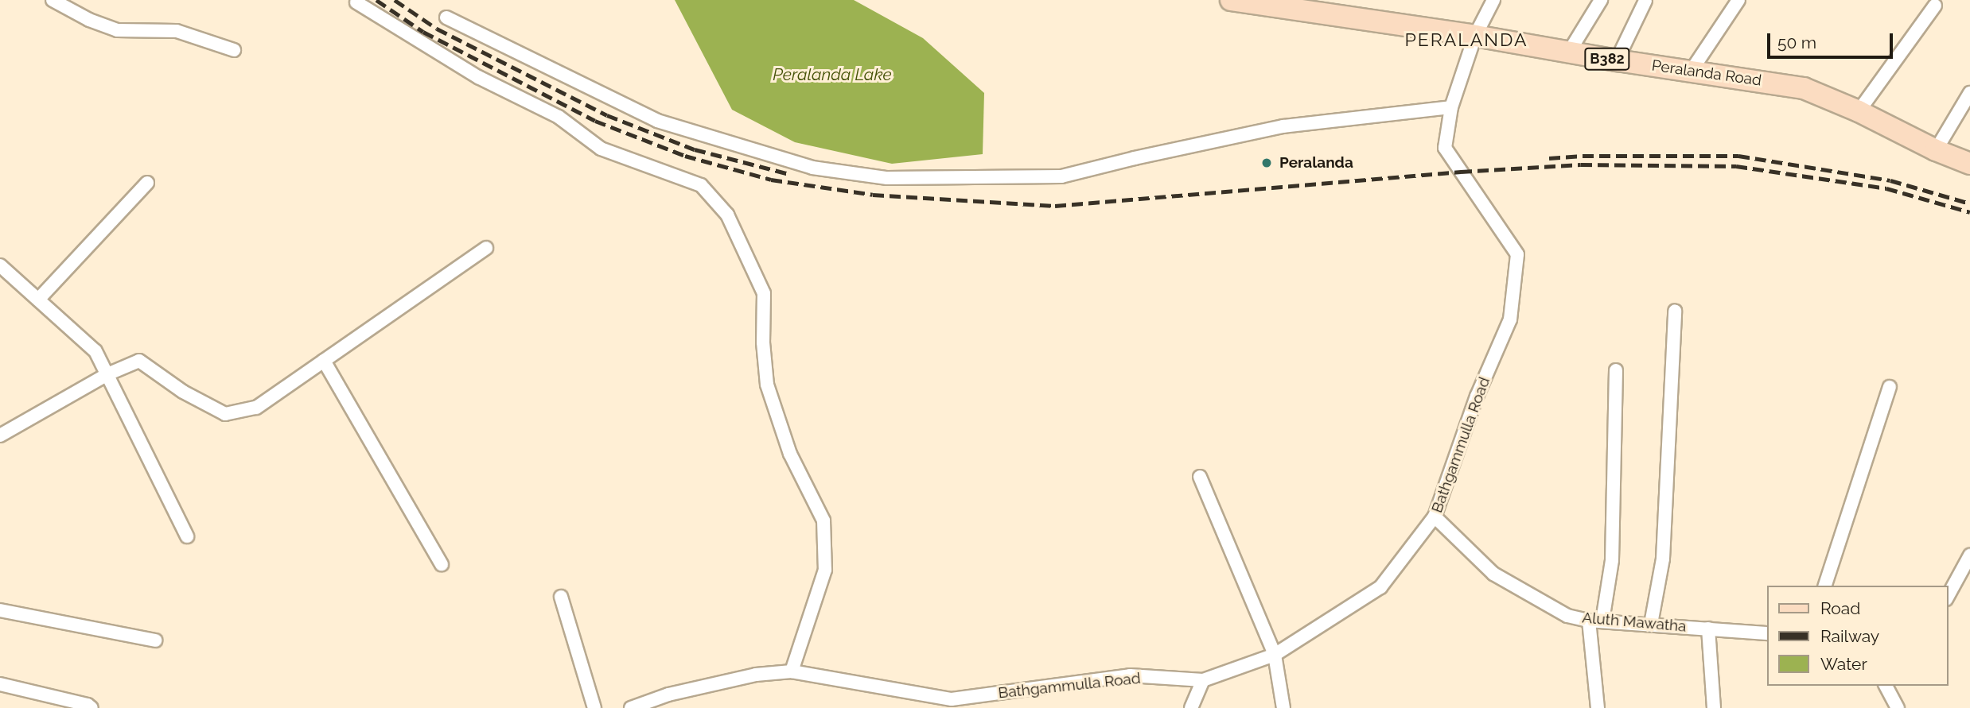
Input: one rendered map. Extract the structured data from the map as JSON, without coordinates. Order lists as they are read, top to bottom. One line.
{"streets":{"main road":["B382","Peralanda Road"],"street":["Bathgammulla Road","Aluth Mawatha"]},"crossings":[["Peralanda Road","Bathgammulla Road"],["Bathgammulla Road","Aluth Mawatha"]],"districts":["PERALANDA"],"water":["Peralanda Lake"],"places":["Peralanda"],"legend":["Road","Railway","Water"],"scale_bar":"50 m"}
